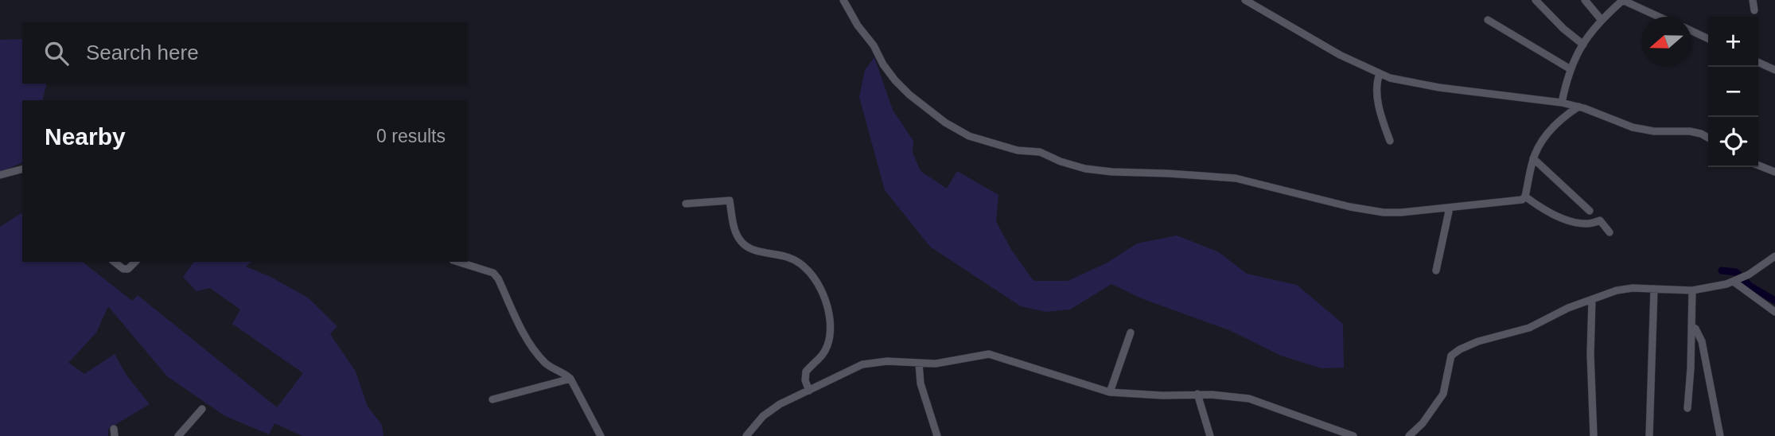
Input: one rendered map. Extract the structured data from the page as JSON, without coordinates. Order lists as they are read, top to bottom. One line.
{"north":"left","page":{"map_buttons":["+","−"],"search":"Search here","heading":["Nearby","0 results"]}}
